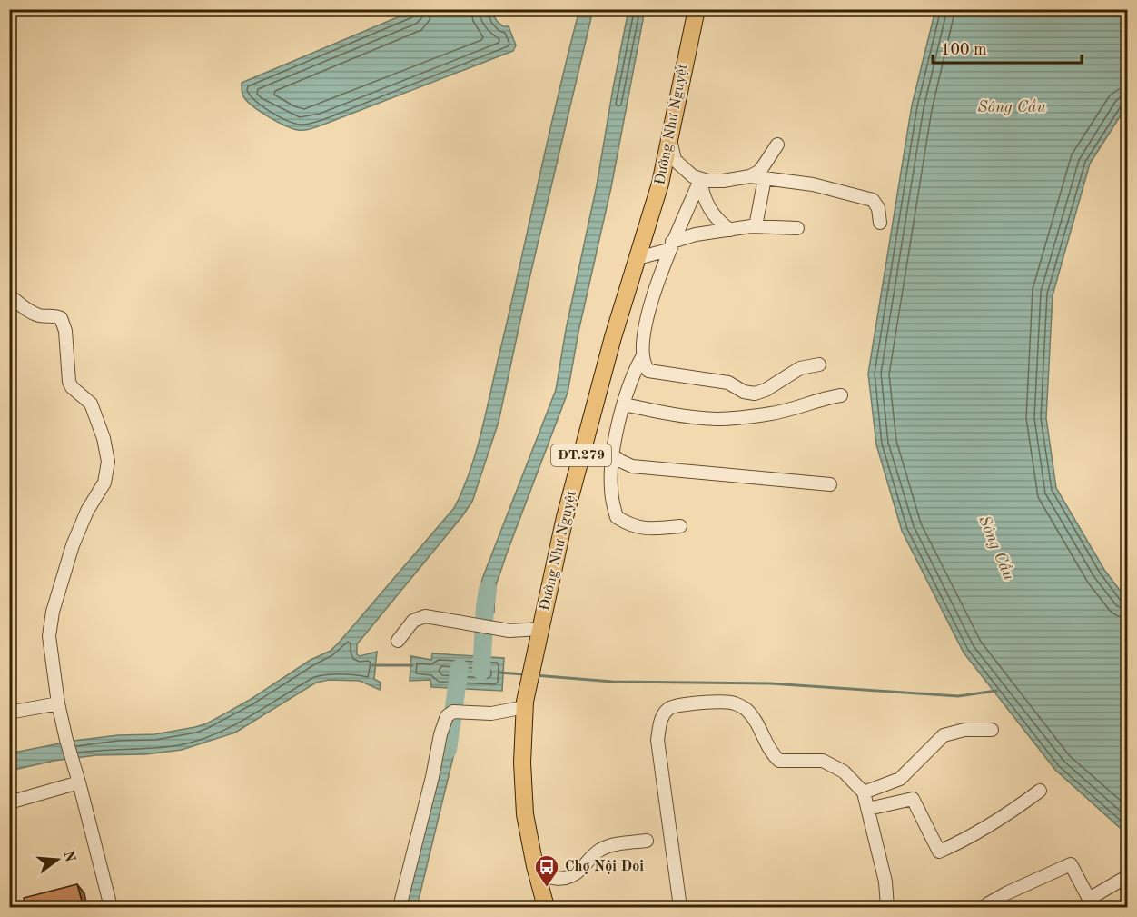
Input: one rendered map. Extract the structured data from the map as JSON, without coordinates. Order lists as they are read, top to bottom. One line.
{"streets":{"main road":["Đường Như Nguyệt","ĐT.279"]},"water":["Sông Cầu"],"places":{"bus stop":["Chợ Nội Doi"]},"scale_bar":"100 m","north":"right"}
